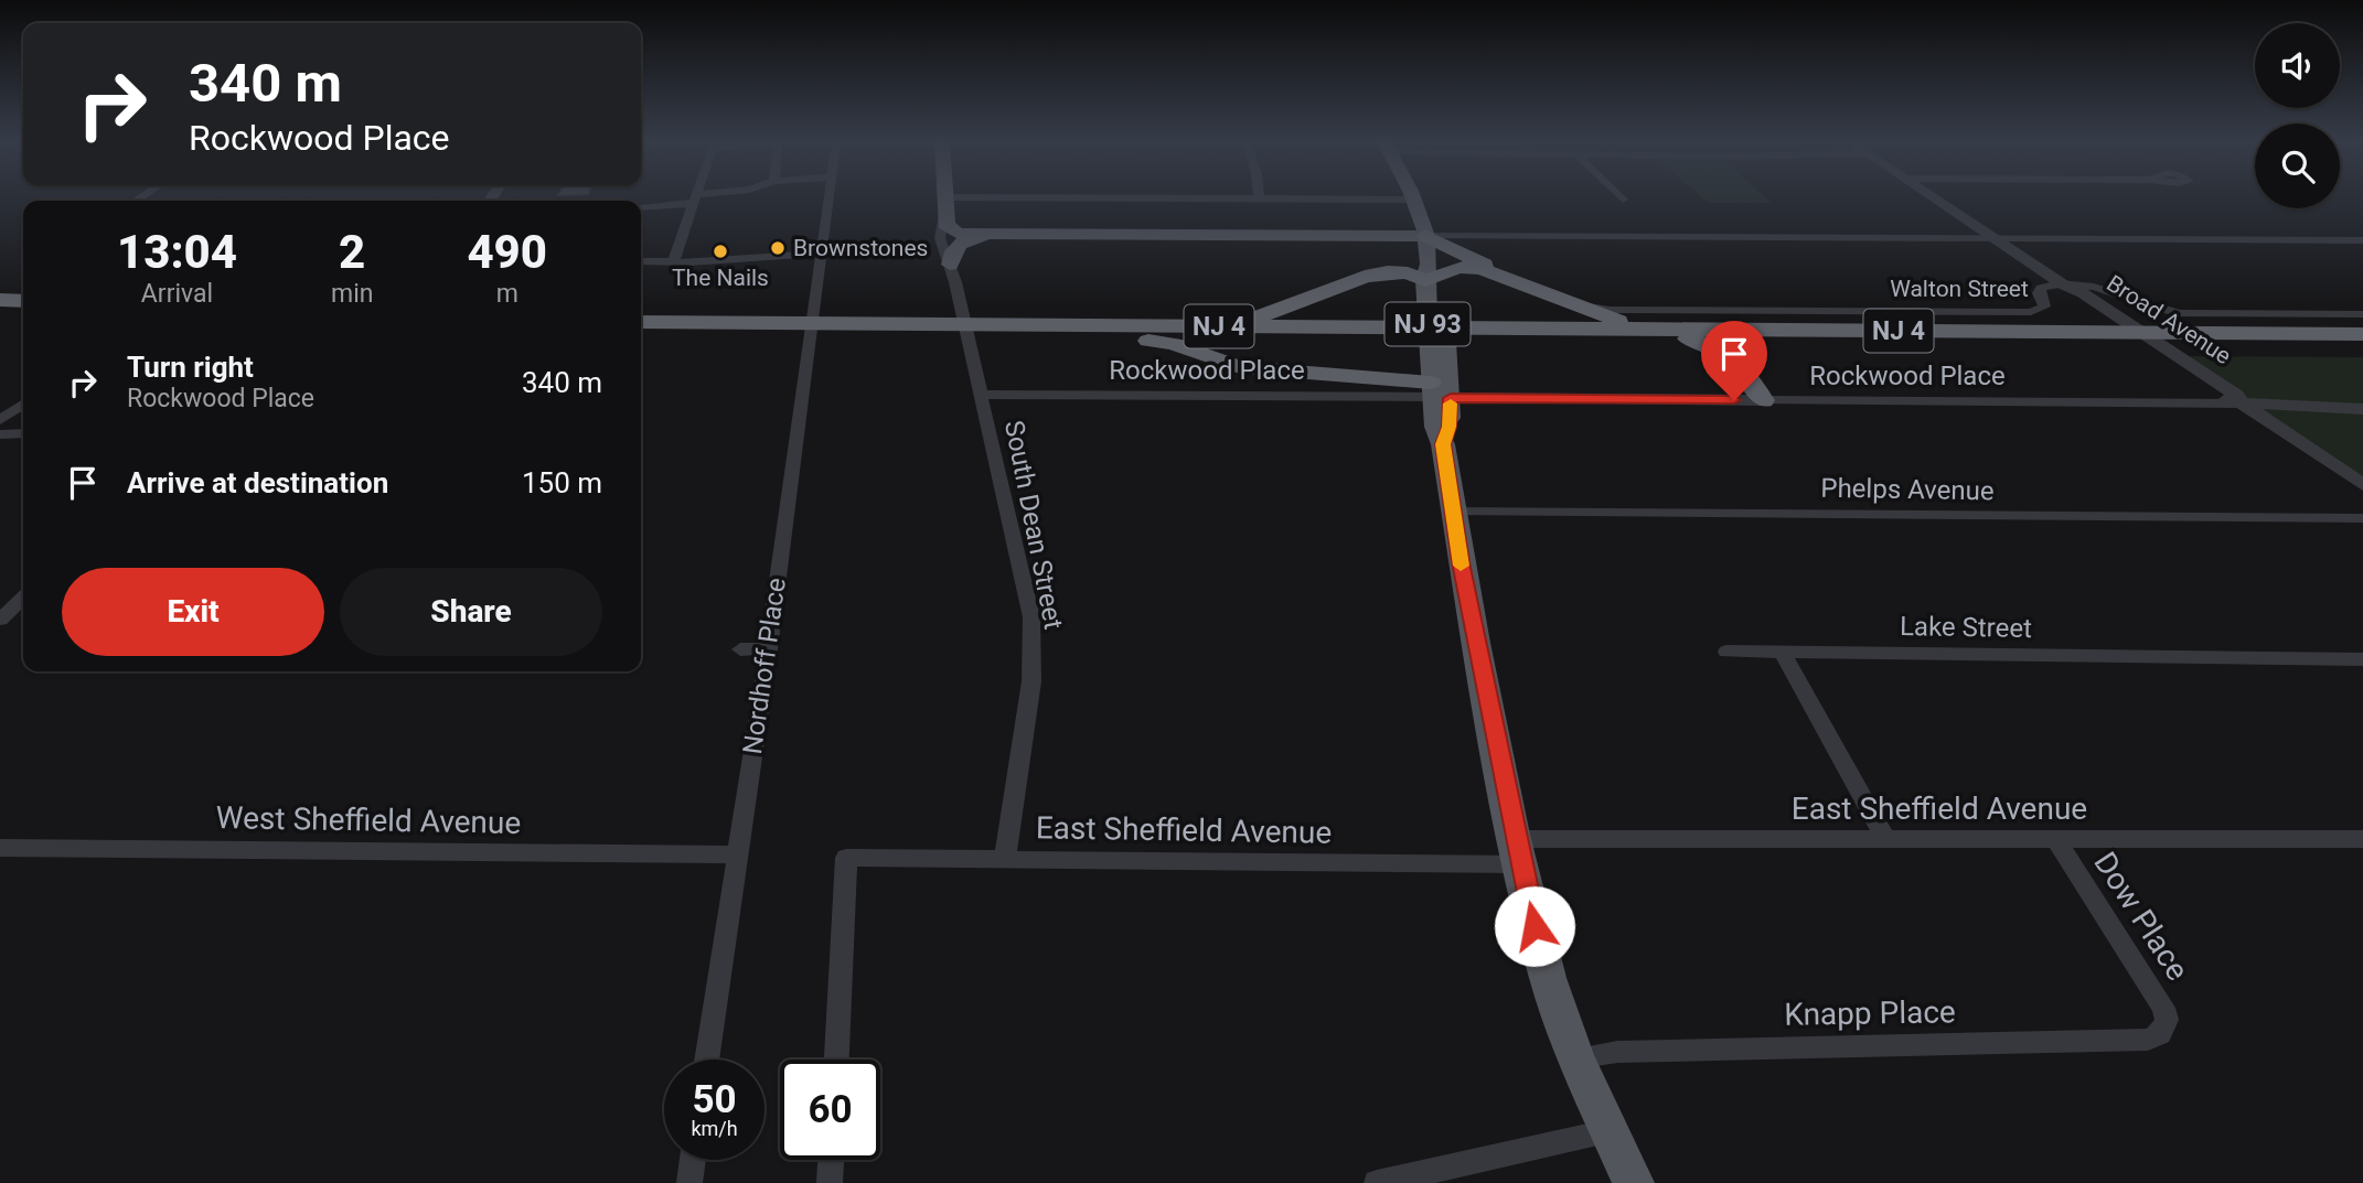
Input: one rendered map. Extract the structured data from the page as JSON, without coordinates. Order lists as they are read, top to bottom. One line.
{"streets":{"highway":["NJ 4"],"main road":["NJ 93","South Dean Street"],"street":["Walton Street","Broad Avenue","Rockwood Place","Phelps Avenue","Lake Street","Nordhoff Place","East Sheffield Avenue","West Sheffield Avenue","Dow Place","Knapp Place"]},"crossings":[["Walton Street","Broad Avenue"],["Broad Avenue","Rockwood Place"],["NJ 93","Rockwood Place"],["NJ 93","Phelps Avenue"],["NJ 93","East Sheffield Avenue"],["NJ 93","Knapp Place"],["Rockwood Place","South Dean Street"],["South Dean Street","East Sheffield Avenue"],["Nordhoff Place","West Sheffield Avenue"],["East Sheffield Avenue","Dow Place"],["Dow Place","Knapp Place"]],"places":["Brownstones","The Nails"],"page":{"turn":["340 m","Rockwood Place"],"eta":["13:04","Arrival","2","min","490","m"],"list":[{"name":"Turn right","note":"Rockwood Place","value":"340 m"},{"name":"Arrive at destination","value":"150 m"}],"buttons":["Exit","Share"],"speed":"50 km/h","limit":"60"}}
